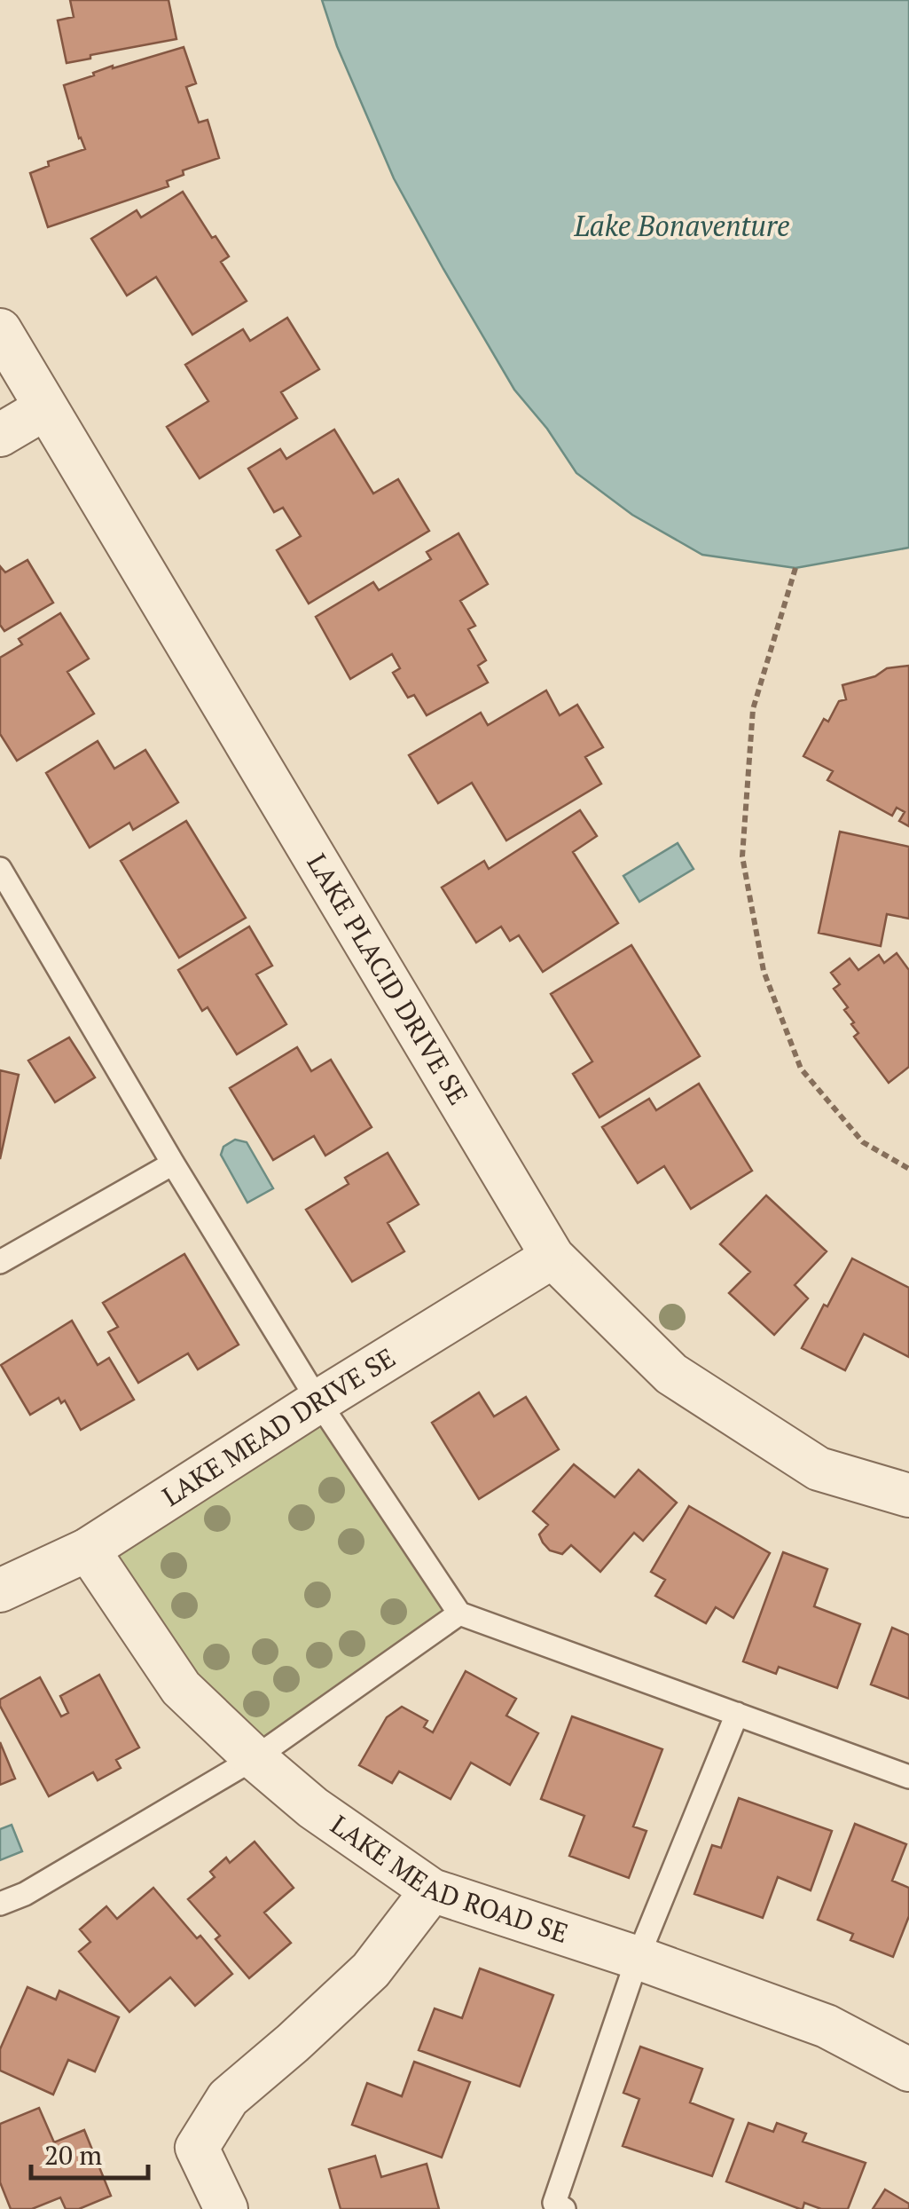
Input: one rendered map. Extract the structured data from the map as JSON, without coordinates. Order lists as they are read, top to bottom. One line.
{"streets":{"street":["LAKE PLACID DRIVE SE","LAKE MEAD DRIVE SE","LAKE MEAD ROAD SE"]},"crossings":[["LAKE PLACID DRIVE SE","LAKE MEAD DRIVE SE"],["LAKE MEAD DRIVE SE","LAKE MEAD ROAD SE"]],"water":["Lake Bonaventure"],"scale_bar":"20 m"}
